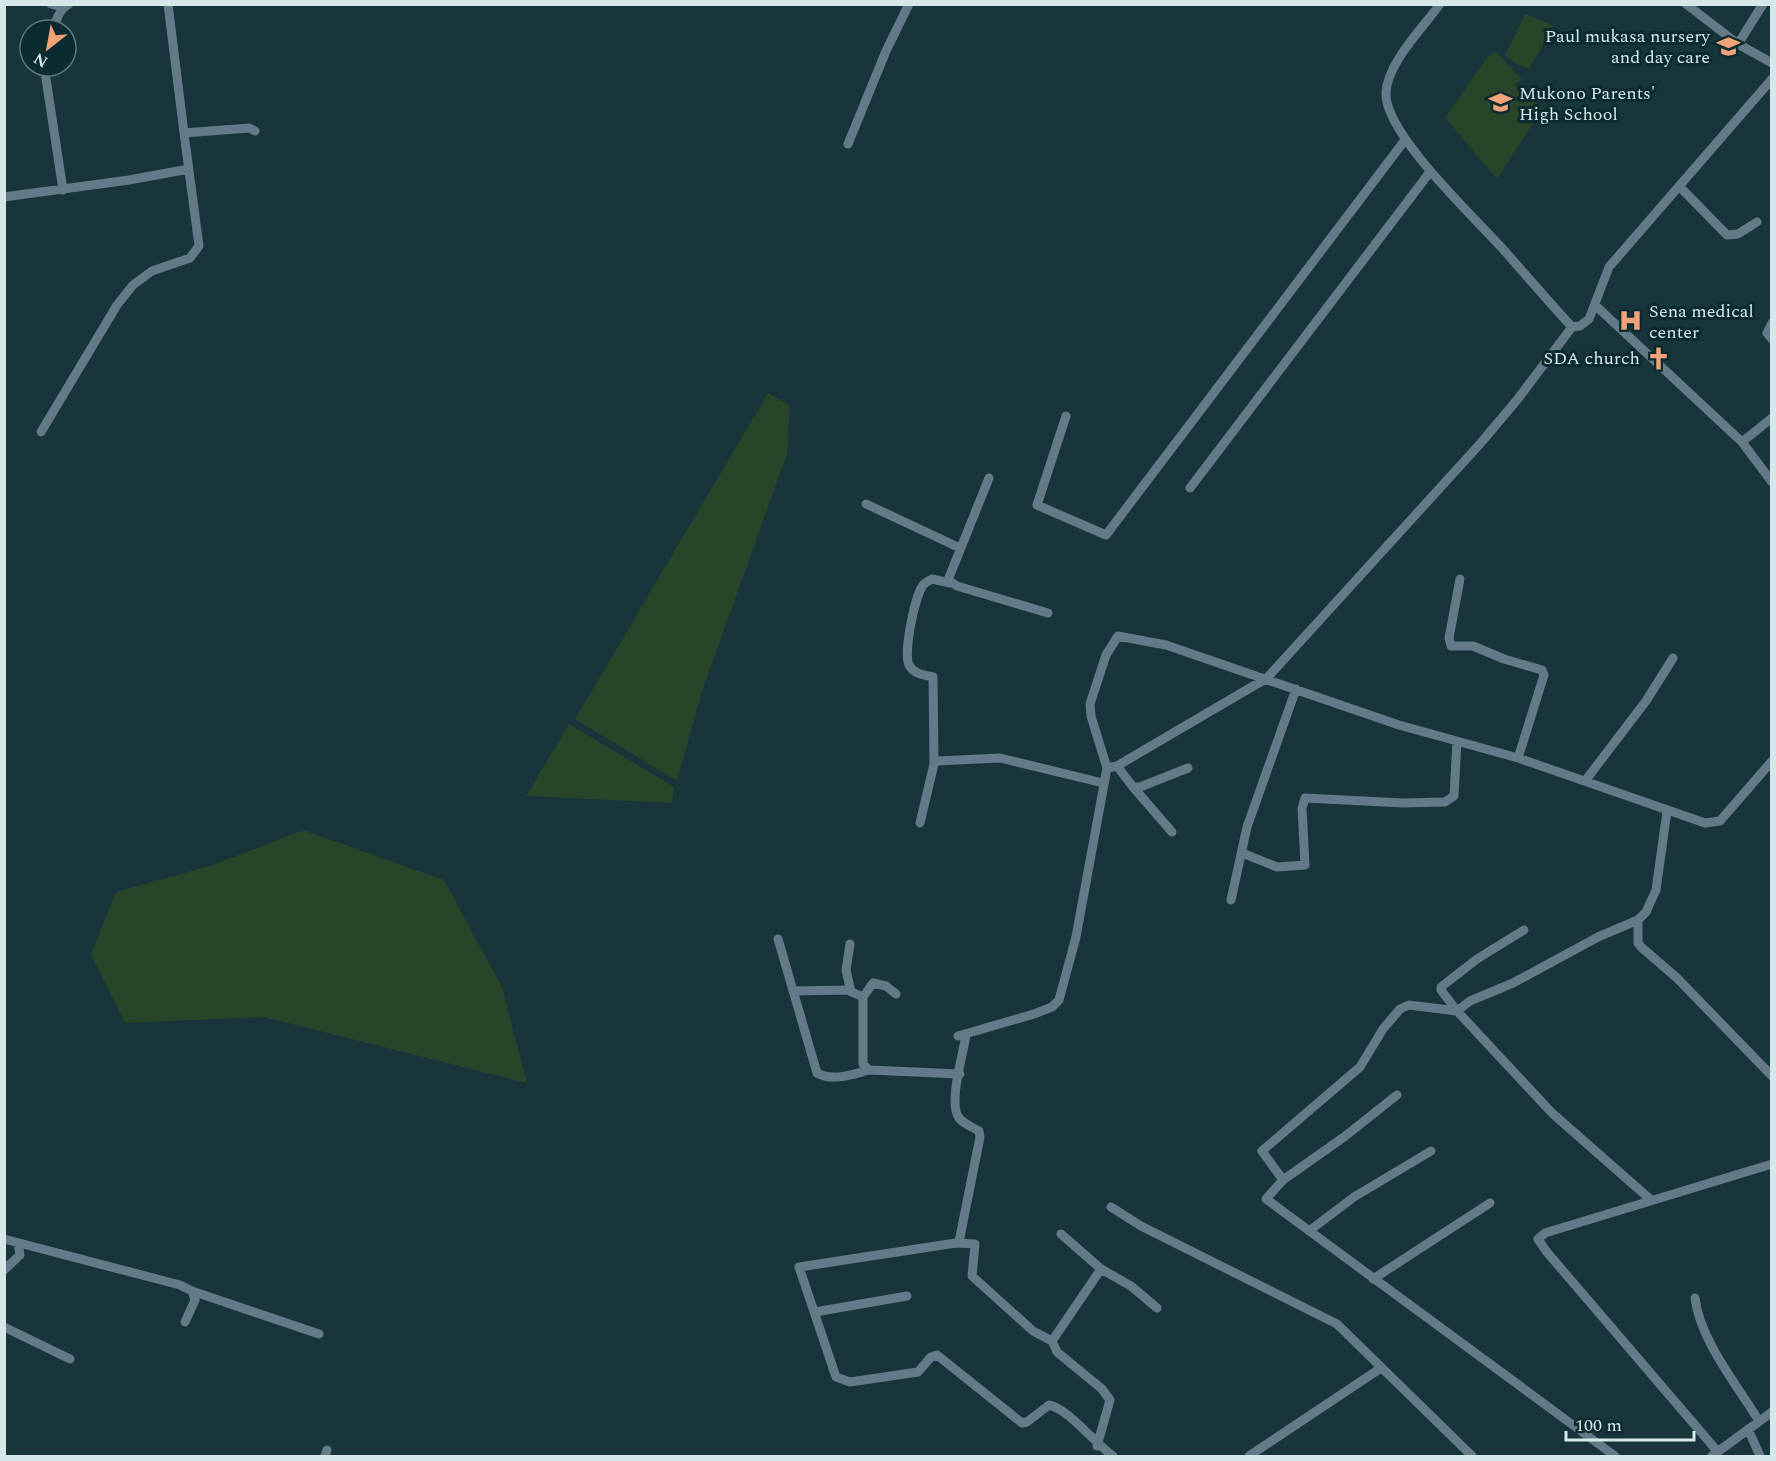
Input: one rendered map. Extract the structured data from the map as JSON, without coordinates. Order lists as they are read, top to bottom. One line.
{"places":{"school or university":["Paul mukasa nursery and day care","Mukono Parents' High School"],"hospital":["Sena medical center"],"church":["SDA church"]},"scale_bar":"100 m","north":"bottom left"}
